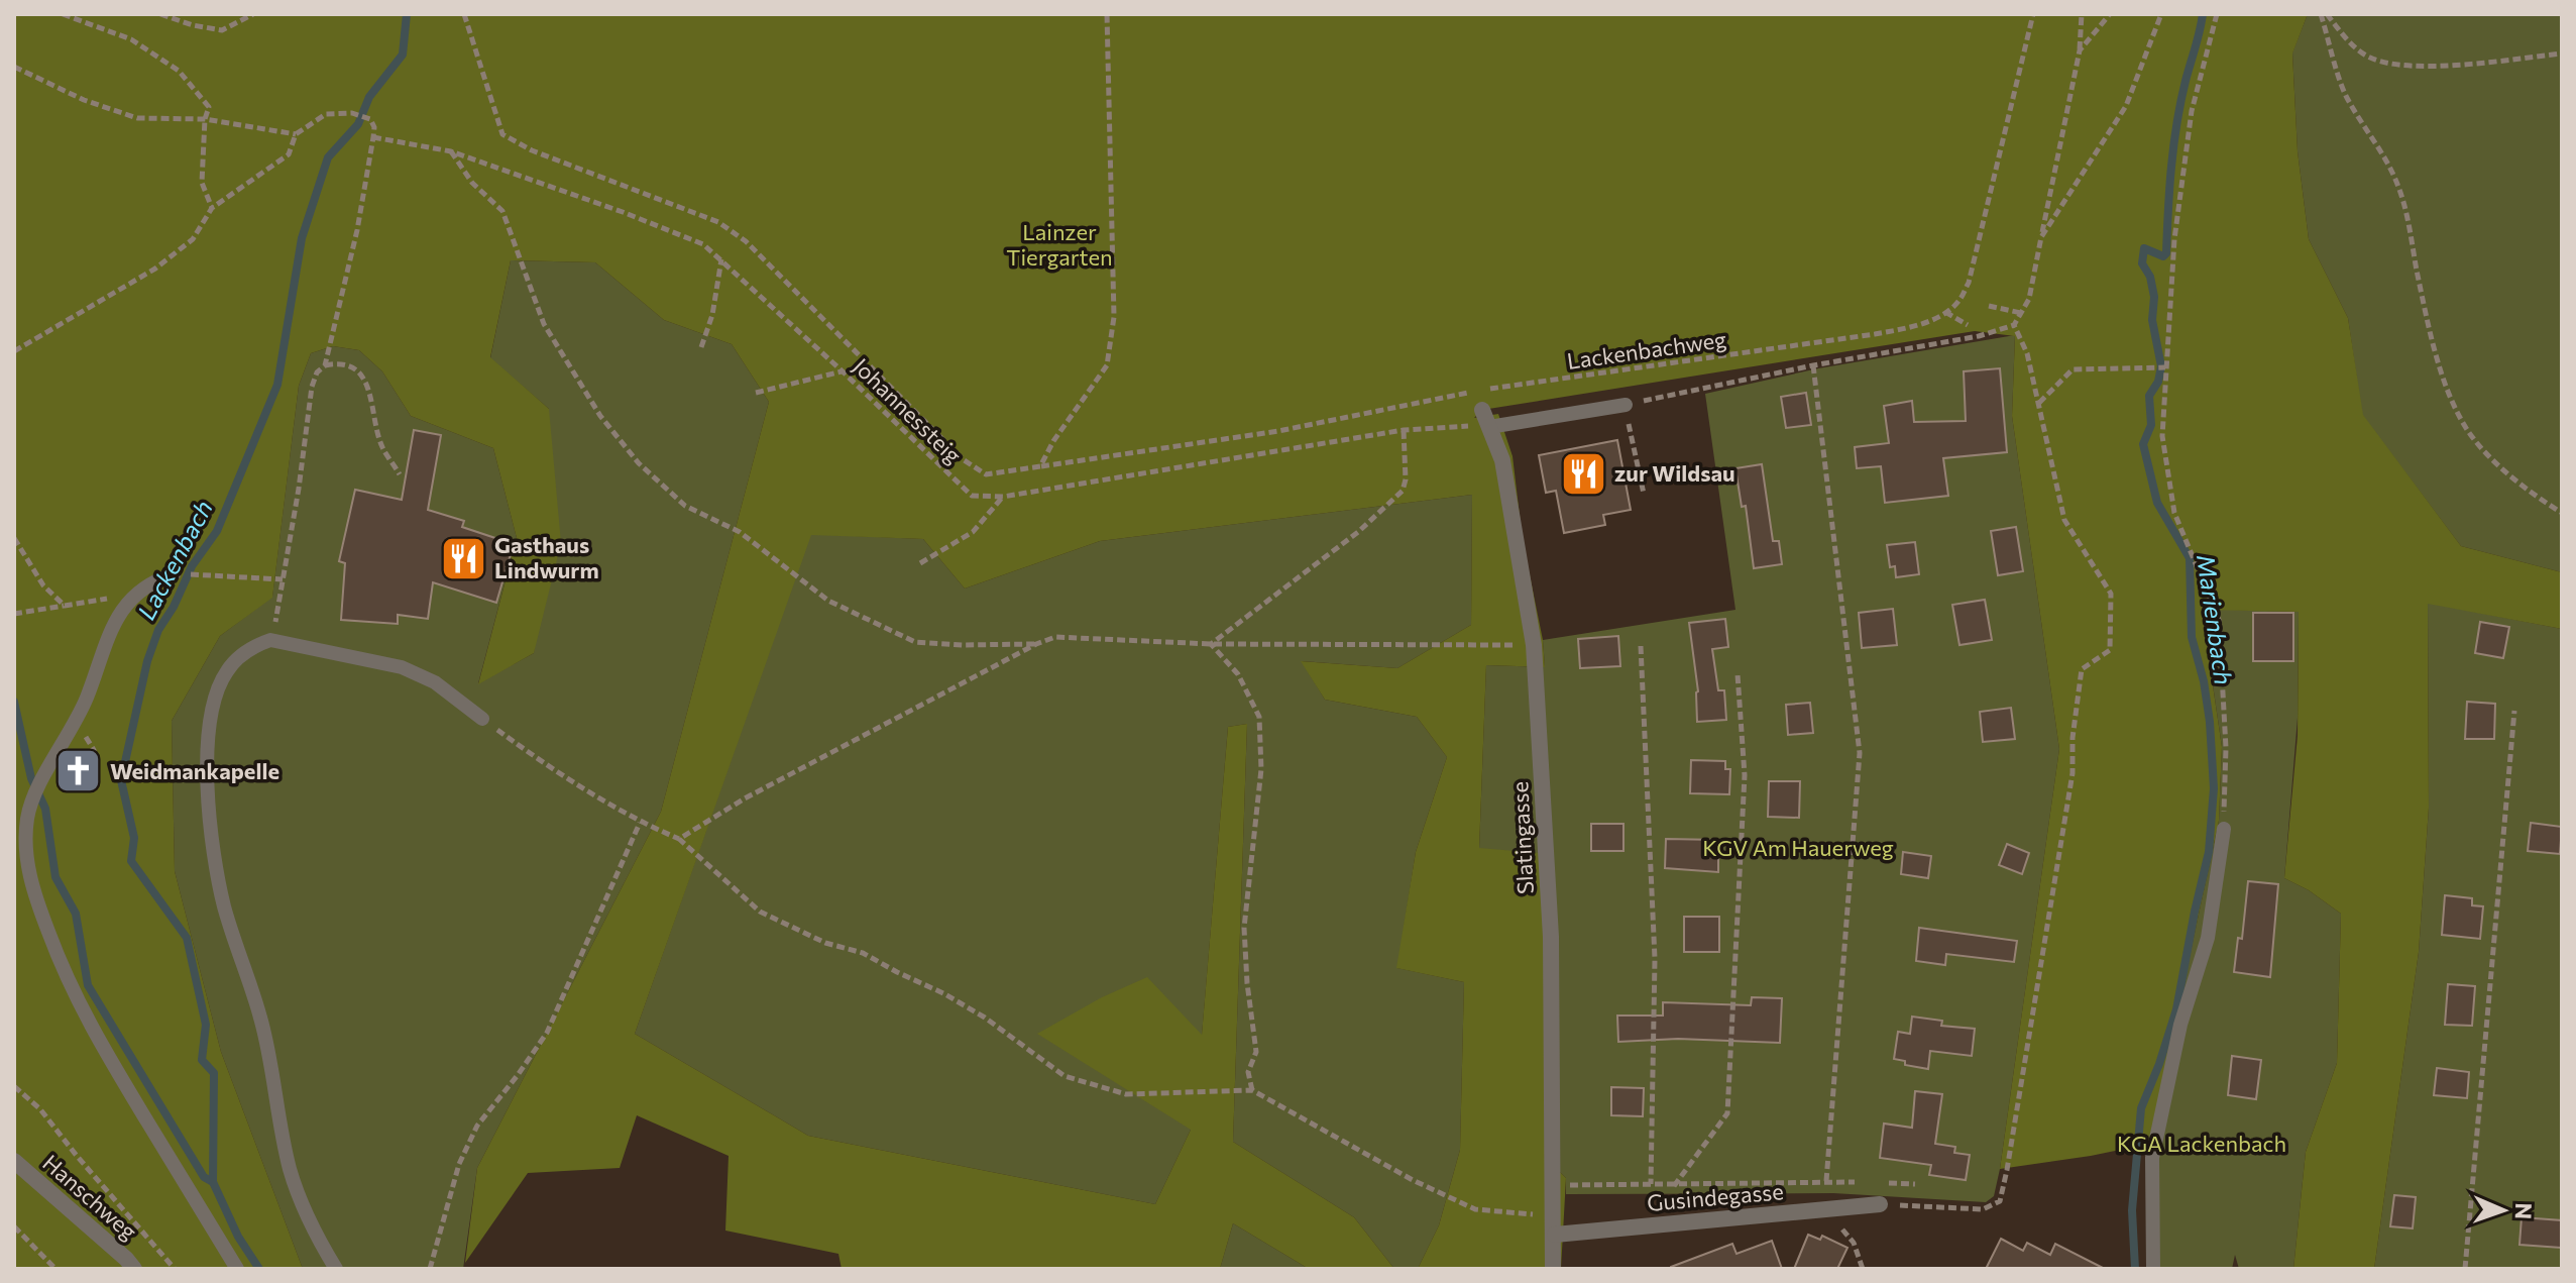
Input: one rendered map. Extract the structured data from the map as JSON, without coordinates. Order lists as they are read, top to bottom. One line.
{"streets":{"street":["Slatingasse","Hanschweg","Gusindegasse"],"path":["Lackenbachweg","Johannessteig"]},"crossings":[["Johannessteig","Slatingasse"],["Slatingasse","Gusindegasse"]],"water":["Lackenbach","Marienbach"],"parks":["Lainzer Tiergarten","KGV Am Hauerweg","KGA Lackenbach"],"places":{"restaurant":["zur Wildsau","Gasthaus Lindwurm"],"church":["Weidmankapelle"]},"north":"right"}
